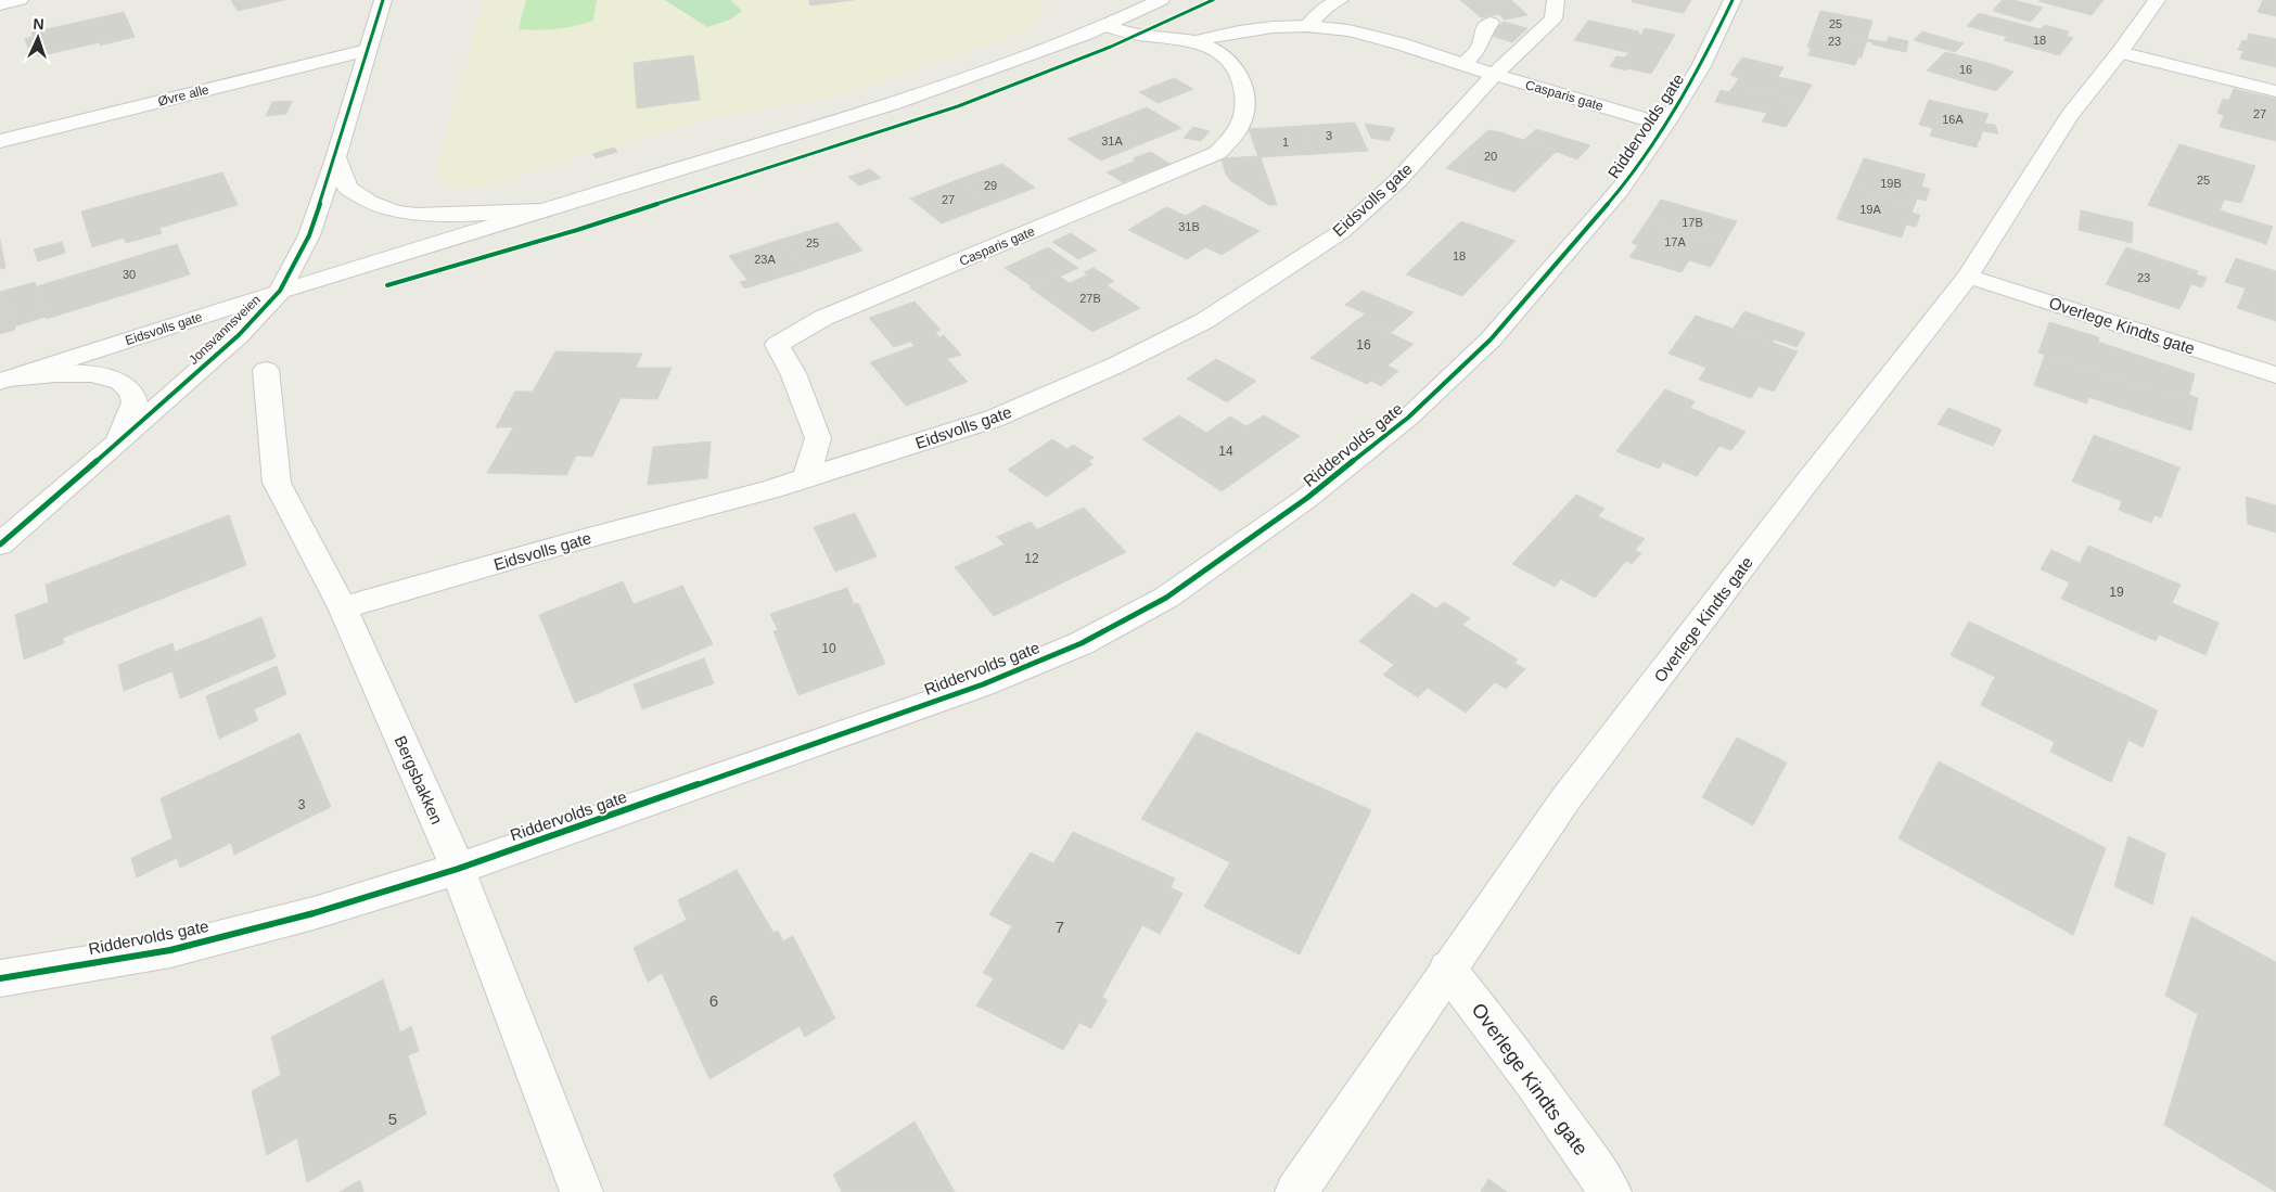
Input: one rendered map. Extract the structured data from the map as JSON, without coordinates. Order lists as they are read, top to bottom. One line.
{"streets":{"street":["Øvre alle","Casparis gate","Riddervolds gate","Eidsvolls gate","Overlege Kindts gate","Jonsvannsveien","Bergsbakken"]},"crossings":[["Øvre alle","Jonsvannsveien"],["Casparis gate","Riddervolds gate"],["Casparis gate","Eidsvolls gate"],["Riddervolds gate","Bergsbakken"],["Eidsvolls gate","Jonsvannsveien"],["Eidsvolls gate","Bergsbakken"]],"house_numbers":["25","18","23","16","27","16A","3","31A","1","20","25","19B","29","27","19A","17B","31B","17A","25","18","23A","30","23","27B","16","14","12","19","10","3","7","6","5"],"north":"top"}
